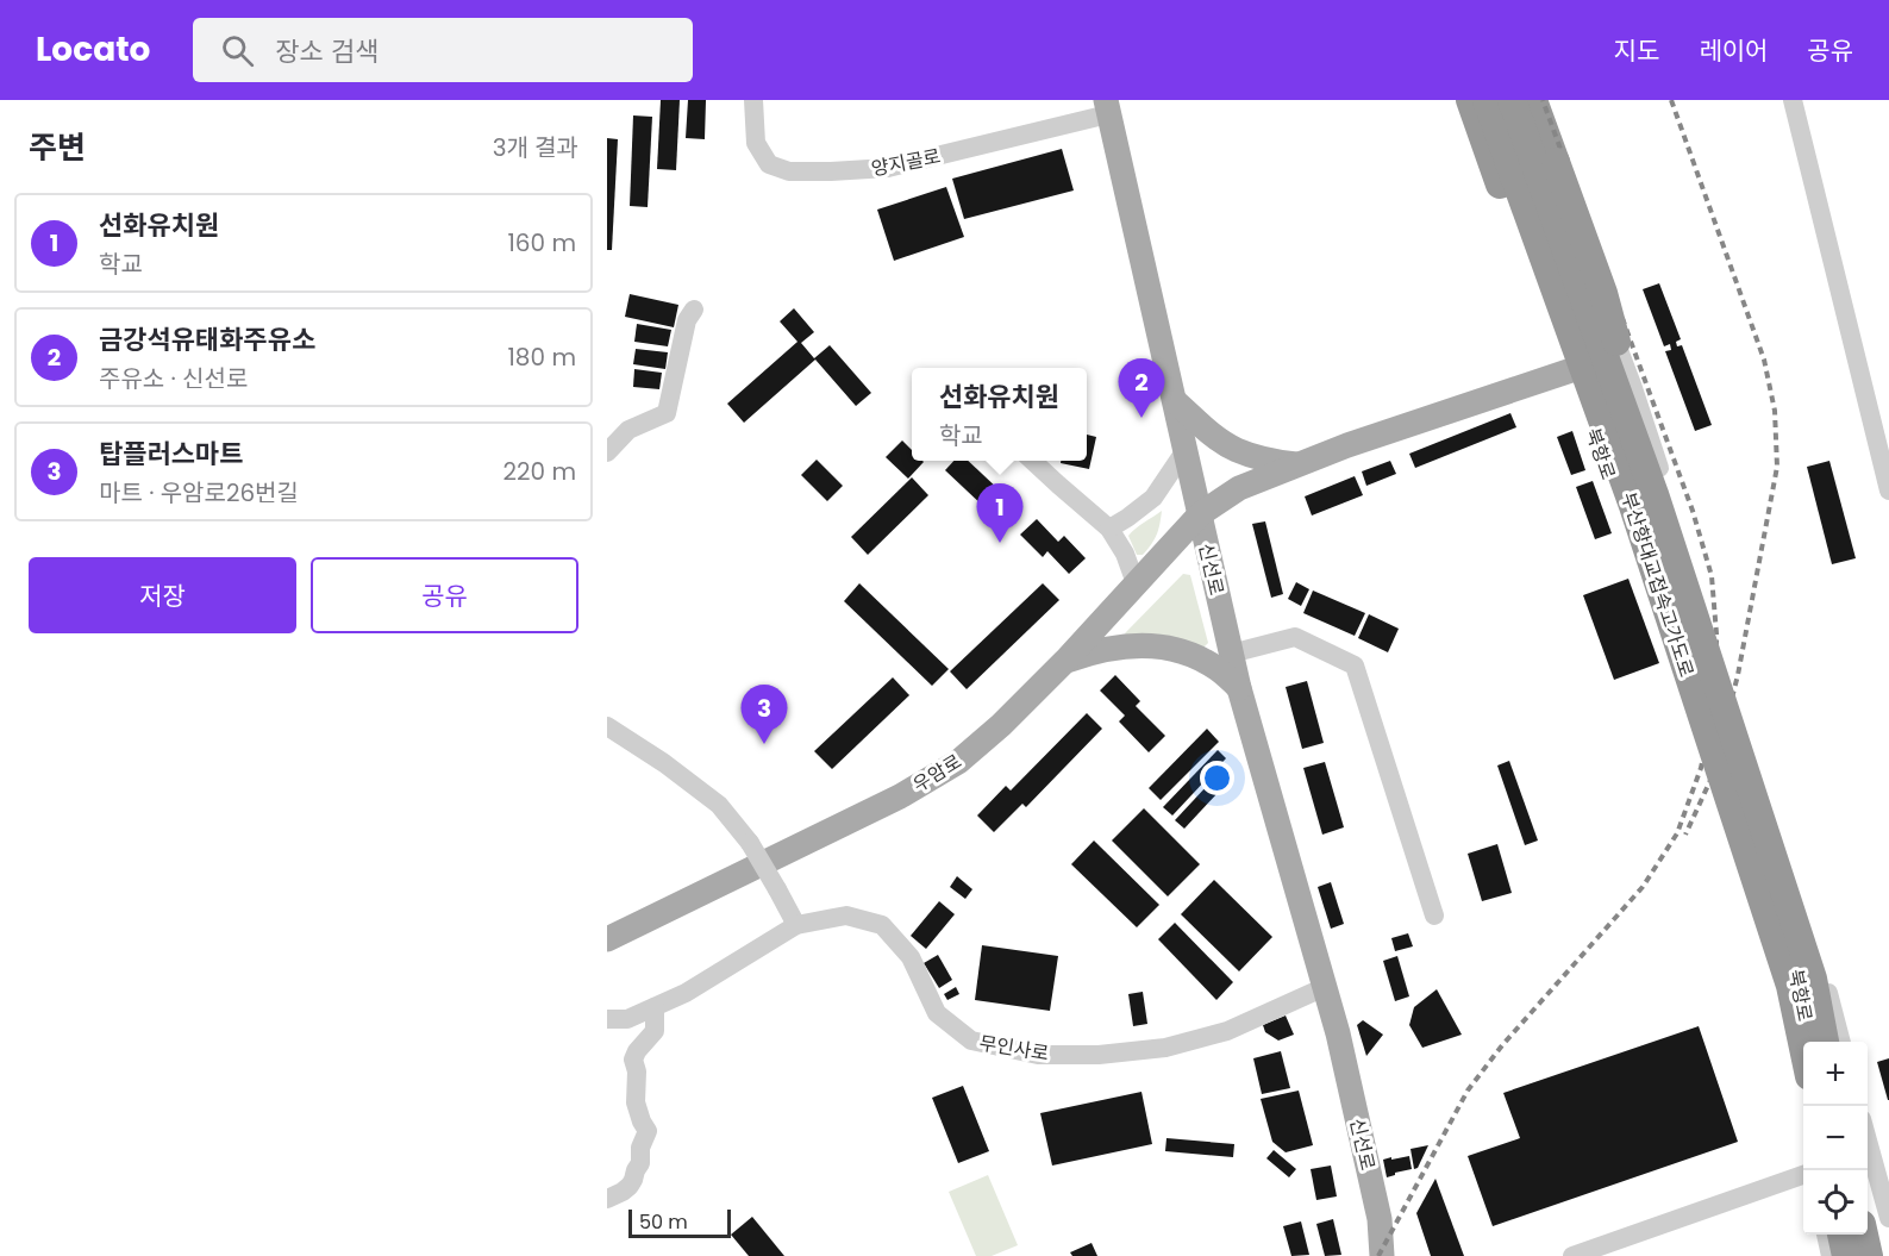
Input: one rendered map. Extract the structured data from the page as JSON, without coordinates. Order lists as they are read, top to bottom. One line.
{"streets":{"highway":["부산항대교접속고가도로"],"main road":["신선로","우암로"],"street":["양지골로","북항로","무인사로"]},"crossings":[["양지골로","신선로"],["북항로","우암로"],["신선로","우암로"],["신선로","무인사로"]],"scale_bar":"50 m","page":{"header":"Locato","search":"장소 검색","nav":["지도","레이어","공유"],"heading":["주변","3개 결과"],"list":[{"mark":"1","name":"선화유치원","note":"학교","value":"160 m"},{"mark":"2","name":"금강석유태화주유소","note":"주유소 · 신선로","value":"180 m"},{"mark":"3","name":"탑플러스마트","note":"마트 · 우암로26번길","value":"220 m"}],"pins":["2","1","3"],"popup":["선화유치원","학교"],"buttons":["저장","공유"],"map_buttons":["+","−"],"scale":"50 m"}}
